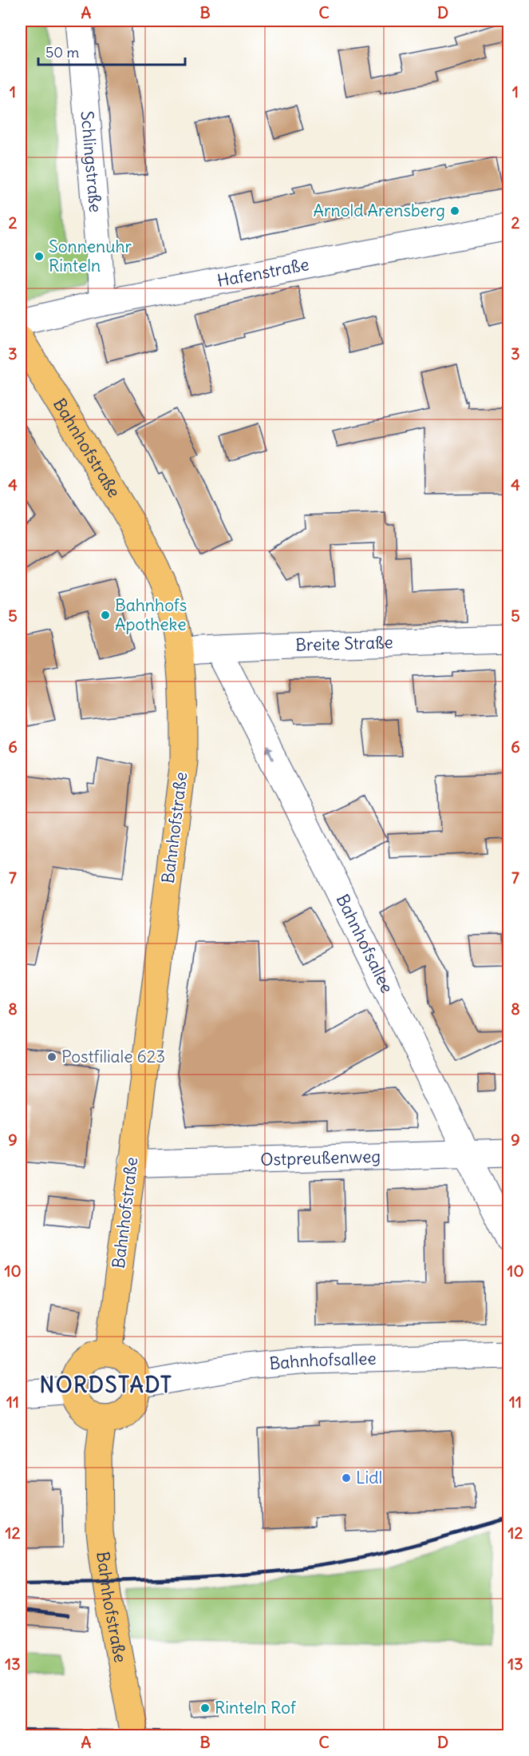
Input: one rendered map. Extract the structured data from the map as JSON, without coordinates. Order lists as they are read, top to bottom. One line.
{"streets":{"main road":["Bahnhofstraße"],"street":["Schlingstraße","Hafenstraße","Breite Straße","Bahnhofsallee","Ostpreußenweg"]},"crossings":[["Schlingstraße","Hafenstraße"],["Bahnhofstraße","Breite Straße"],["Bahnhofstraße","Bahnhofsallee"],["Bahnhofstraße","Ostpreußenweg"],["Breite Straße","Bahnhofsallee"],["Bahnhofsallee","Ostpreußenweg"]],"one_way":["Bahnhofsallee"],"districts":["NORDSTADT"],"places":["Arnold Arensberg","Sonnenuhr Rinteln","Bahnhofs Apotheke","Postfiliale 623","Lidl","Rinteln Rof"],"scale_bar":"50 m","grid":{"columns":["A","B","C","D"],"rows":["1","2","3","4","5","6","7","8","9","10","11","12","13"]}}
